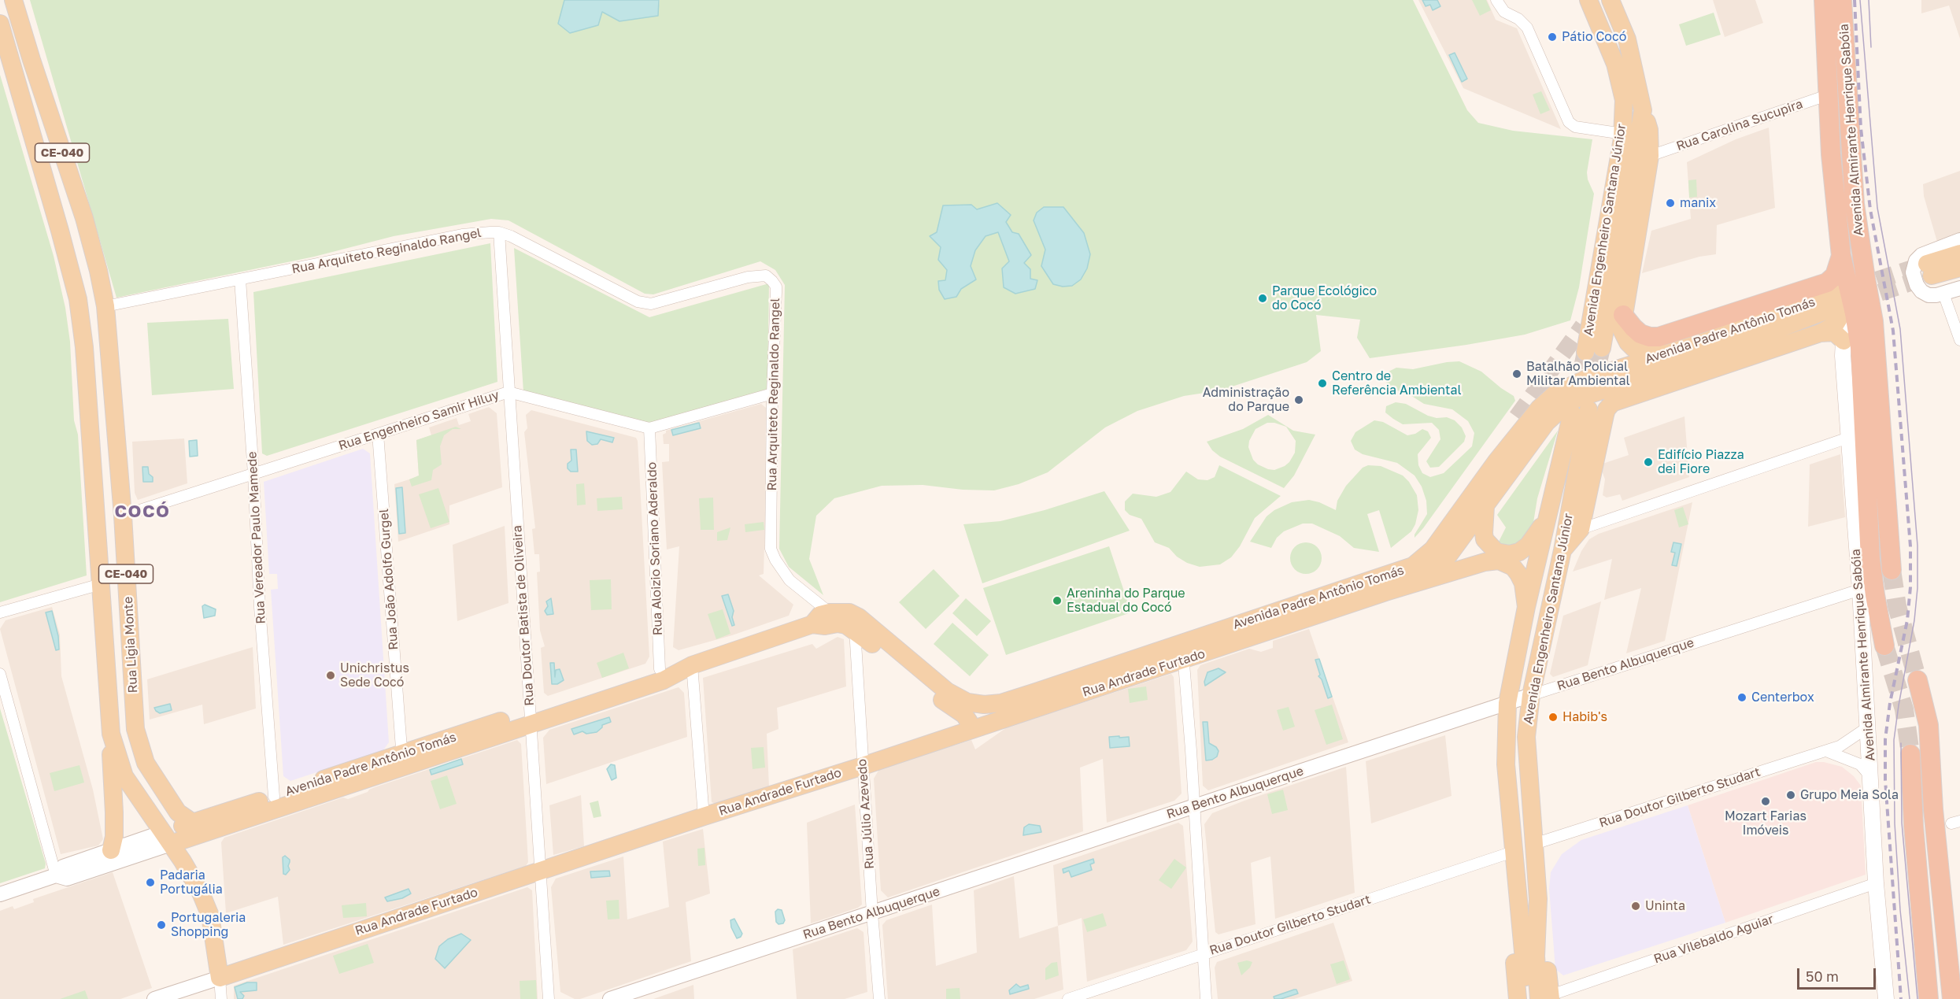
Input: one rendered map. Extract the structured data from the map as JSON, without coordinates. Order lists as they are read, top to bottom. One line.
{"streets":{"highway":["Avenida Almirante Henrique Sabóia"],"main road":["CE-040","Avenida Engenheiro Santana Júnior","Avenida Padre Antônio Tomás","Rua Ligia Monte","Rua Andrade Furtado"],"street":["Rua Carolina Sucupira","Rua Arquiteto Reginaldo Rangel","Rua Engenheiro Samir Hiluy","Rua Vereador Paulo Mamede","Rua Aloizio Soriano Aderaldo","Rua João Adolfo Gurgel","Rua Doutor Batista de Oliveira","Rua Bento Albuquerque","Rua Doutor Gilberto Studart","Rua Júlio Azevedo","Rua Vilebaldo Aguiar"]},"crossings":[["Rua Carolina Sucupira","Avenida Almirante Henrique Sabóia"],["Avenida Almirante Henrique Sabóia","Rua Bento Albuquerque"],["Avenida Almirante Henrique Sabóia","Rua Doutor Gilberto Studart"],["Avenida Almirante Henrique Sabóia","Rua Vilebaldo Aguiar"],["CE-040","Rua Arquiteto Reginaldo Rangel"],["CE-040","Rua Ligia Monte"],["Avenida Engenheiro Santana Júnior","Rua Bento Albuquerque"],["Avenida Engenheiro Santana Júnior","Rua Doutor Gilberto Studart"],["Avenida Engenheiro Santana Júnior","Rua Vilebaldo Aguiar"],["Rua Arquiteto Reginaldo Rangel","Avenida Padre Antônio Tomás"],["Rua Arquiteto Reginaldo Rangel","Rua Vereador Paulo Mamede"],["Rua Arquiteto Reginaldo Rangel","Rua Doutor Batista de Oliveira"],["Rua Arquiteto Reginaldo Rangel","Rua Ligia Monte"],["Avenida Padre Antônio Tomás","Rua Vereador Paulo Mamede"],["Avenida Padre Antônio Tomás","Rua Aloizio Soriano Aderaldo"],["Avenida Padre Antônio Tomás","Rua João Adolfo Gurgel"],["Avenida Padre Antônio Tomás","Rua Doutor Batista de Oliveira"],["Avenida Padre Antônio Tomás","Rua Ligia Monte"],["Avenida Padre Antônio Tomás","Rua Andrade Furtado"],["Avenida Padre Antônio Tomás","Rua Júlio Azevedo"],["Rua Engenheiro Samir Hiluy","Rua Vereador Paulo Mamede"],["Rua Engenheiro Samir Hiluy","Rua Aloizio Soriano Aderaldo"],["Rua Engenheiro Samir Hiluy","Rua João Adolfo Gurgel"],["Rua Engenheiro Samir Hiluy","Rua Doutor Batista de Oliveira"],["Rua Engenheiro Samir Hiluy","Rua Ligia Monte"],["Rua Doutor Batista de Oliveira","Rua Andrade Furtado"],["Rua Ligia Monte","Rua Andrade Furtado"],["Rua Bento Albuquerque","Rua Júlio Azevedo"],["Rua Andrade Furtado","Rua Júlio Azevedo"]],"districts":["COCÓ"],"places":["Pátio Cocó","manix","Parque Ecológico do Cocó","Batalhão Policial Militar Ambiental","Centro de Referência Ambiental","Administração do Parque","Edifício Piazza dei Fiore","Areninha do Parque Estadual do Cocó","Unichristus Sede Cocó","Centerbox","Habib's","Grupo Meia Sola","Mozart Farias Imóveis","Padaria Portugália","Uninta","Portugaleria Shopping"],"scale_bar":"50 m"}
